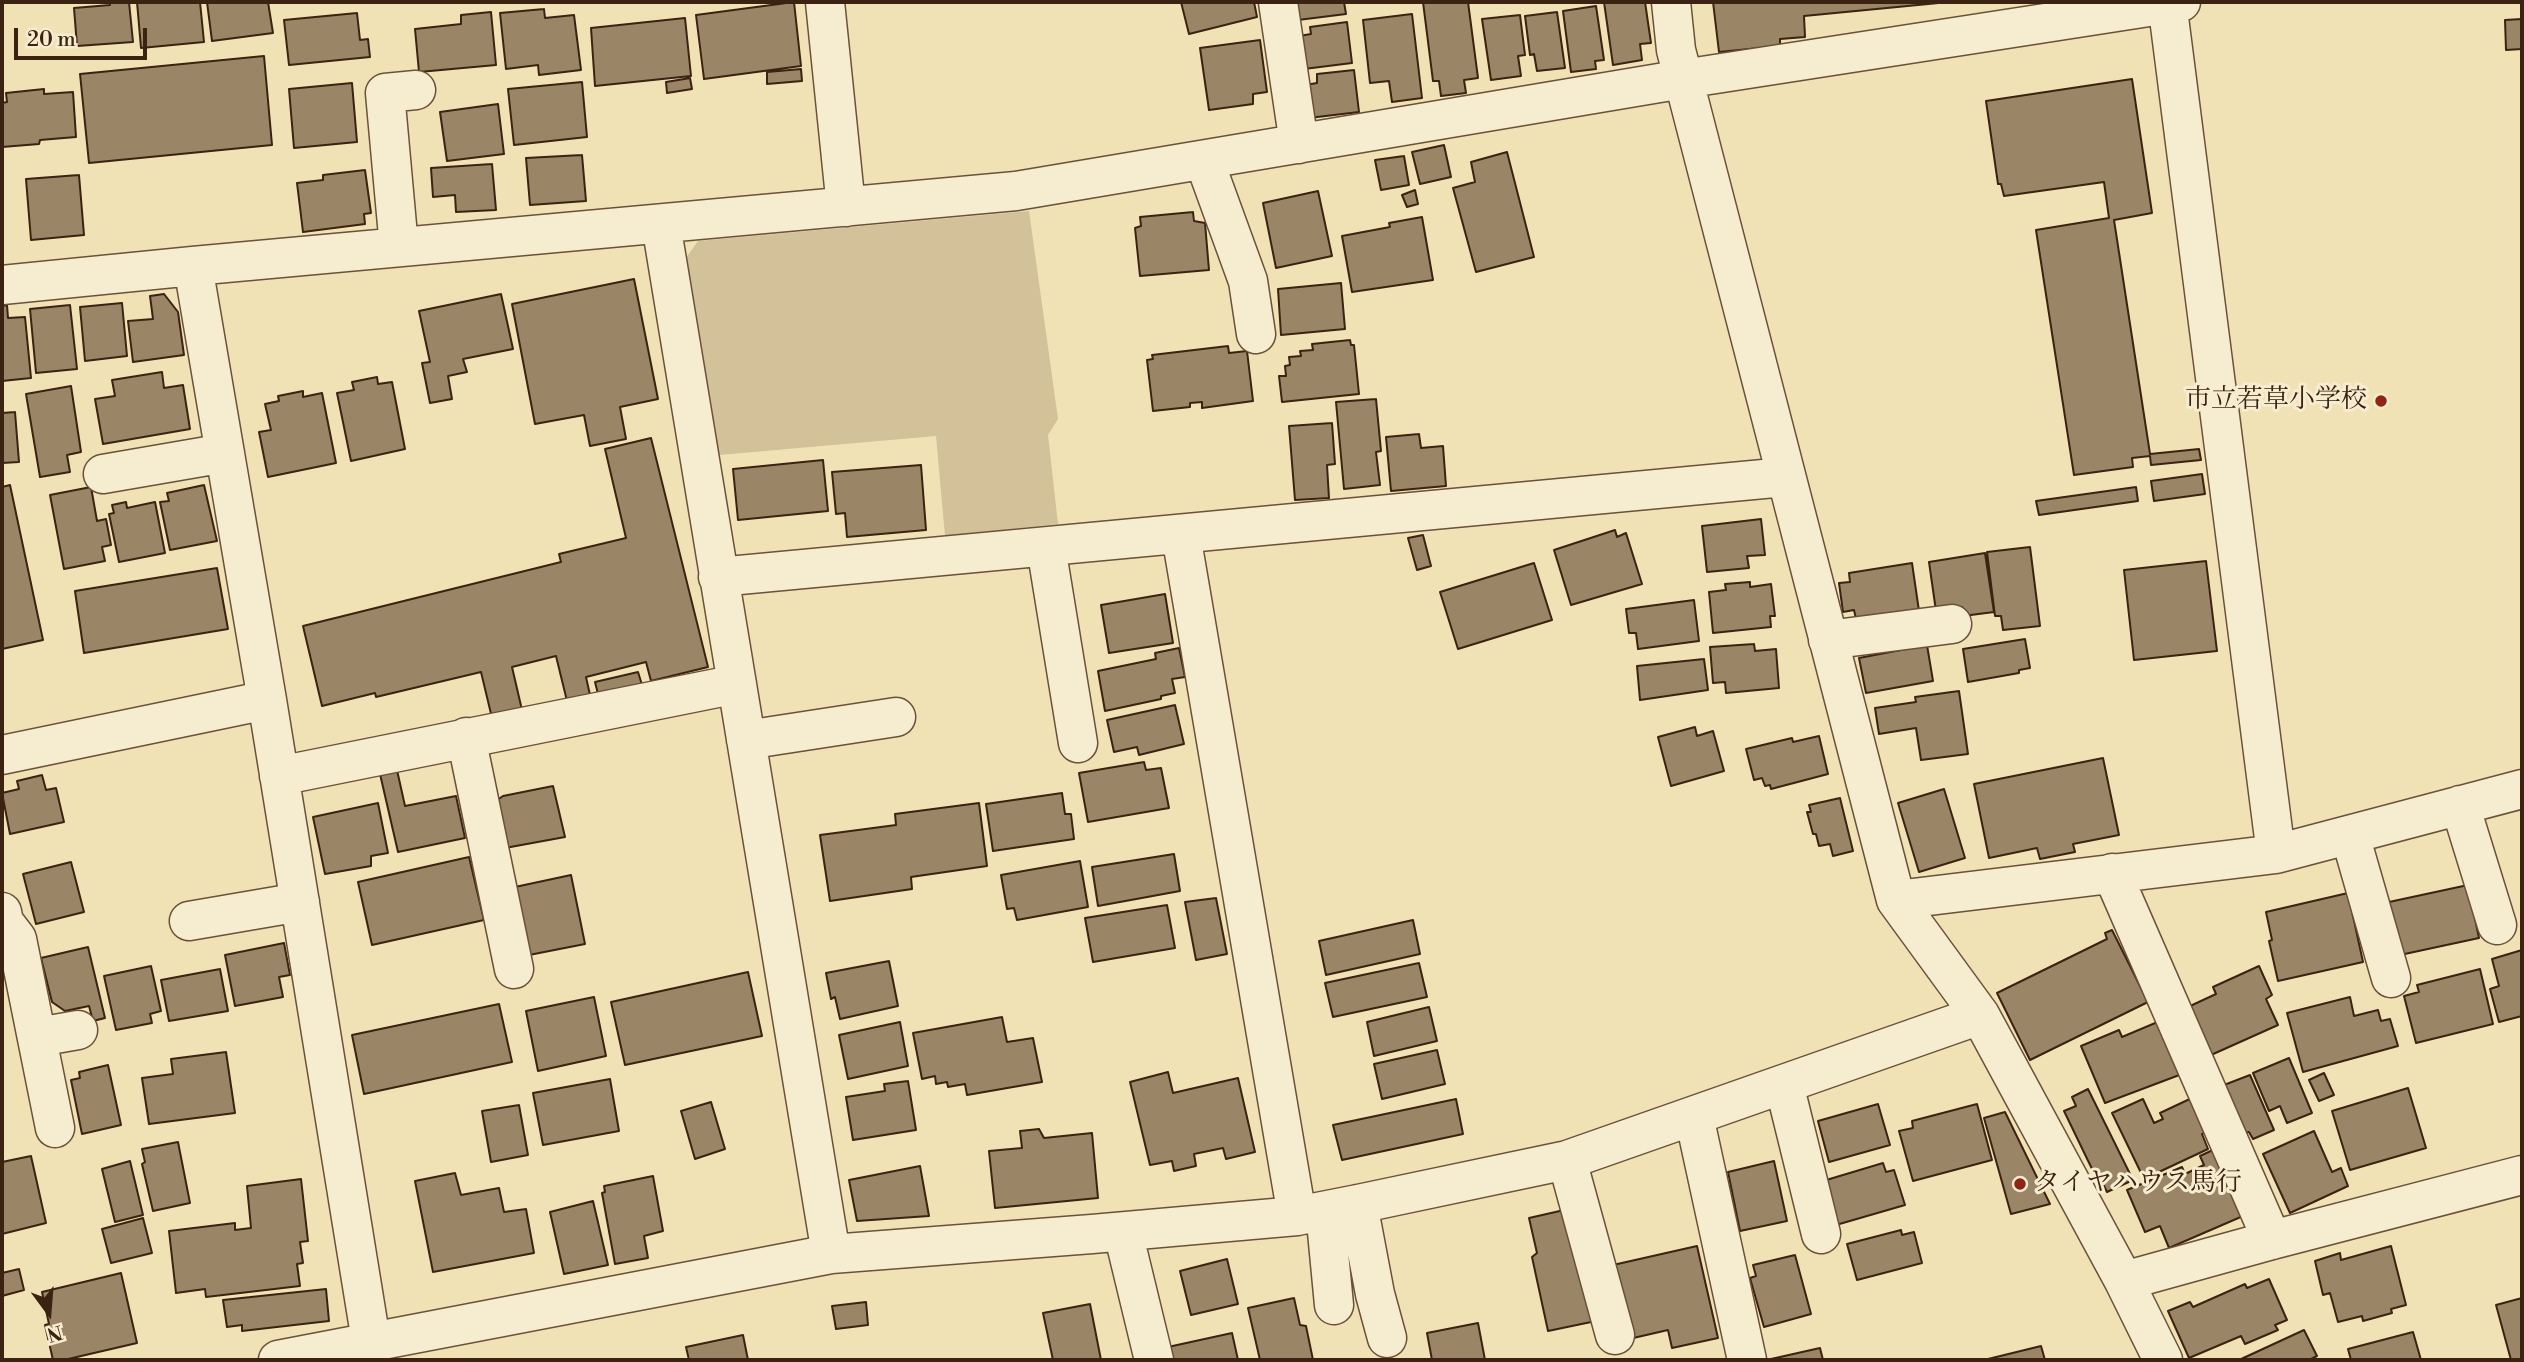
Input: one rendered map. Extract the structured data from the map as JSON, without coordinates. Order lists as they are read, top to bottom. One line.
{"places":["市立若草小学校","タイヤハウス馬行"],"scale_bar":"20 m","north":"bottom"}
